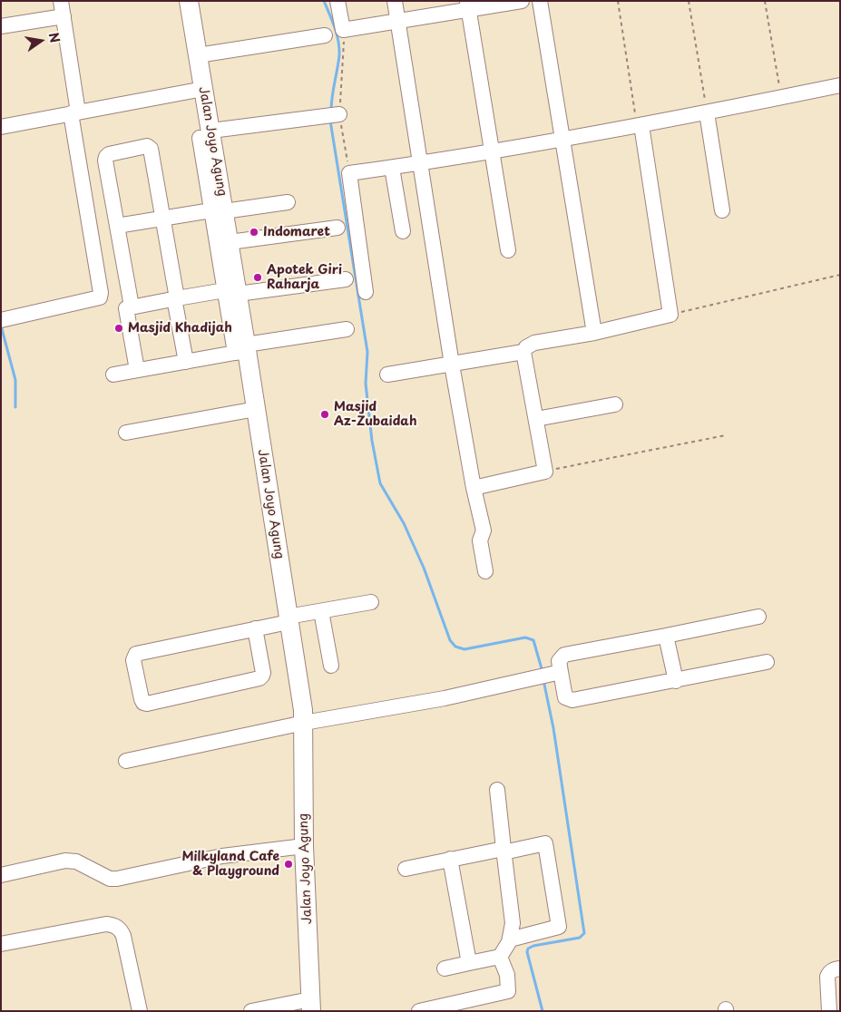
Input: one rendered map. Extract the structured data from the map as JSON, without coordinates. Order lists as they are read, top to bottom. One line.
{"streets":{"main road":["Jalan Joyo Agung"]},"places":["Indomaret","Apotek Giri Raharja","Masjid Khadijah","Masjid Az-Zubaidah","Milkyland Cafe & Playground"],"north":"right"}
